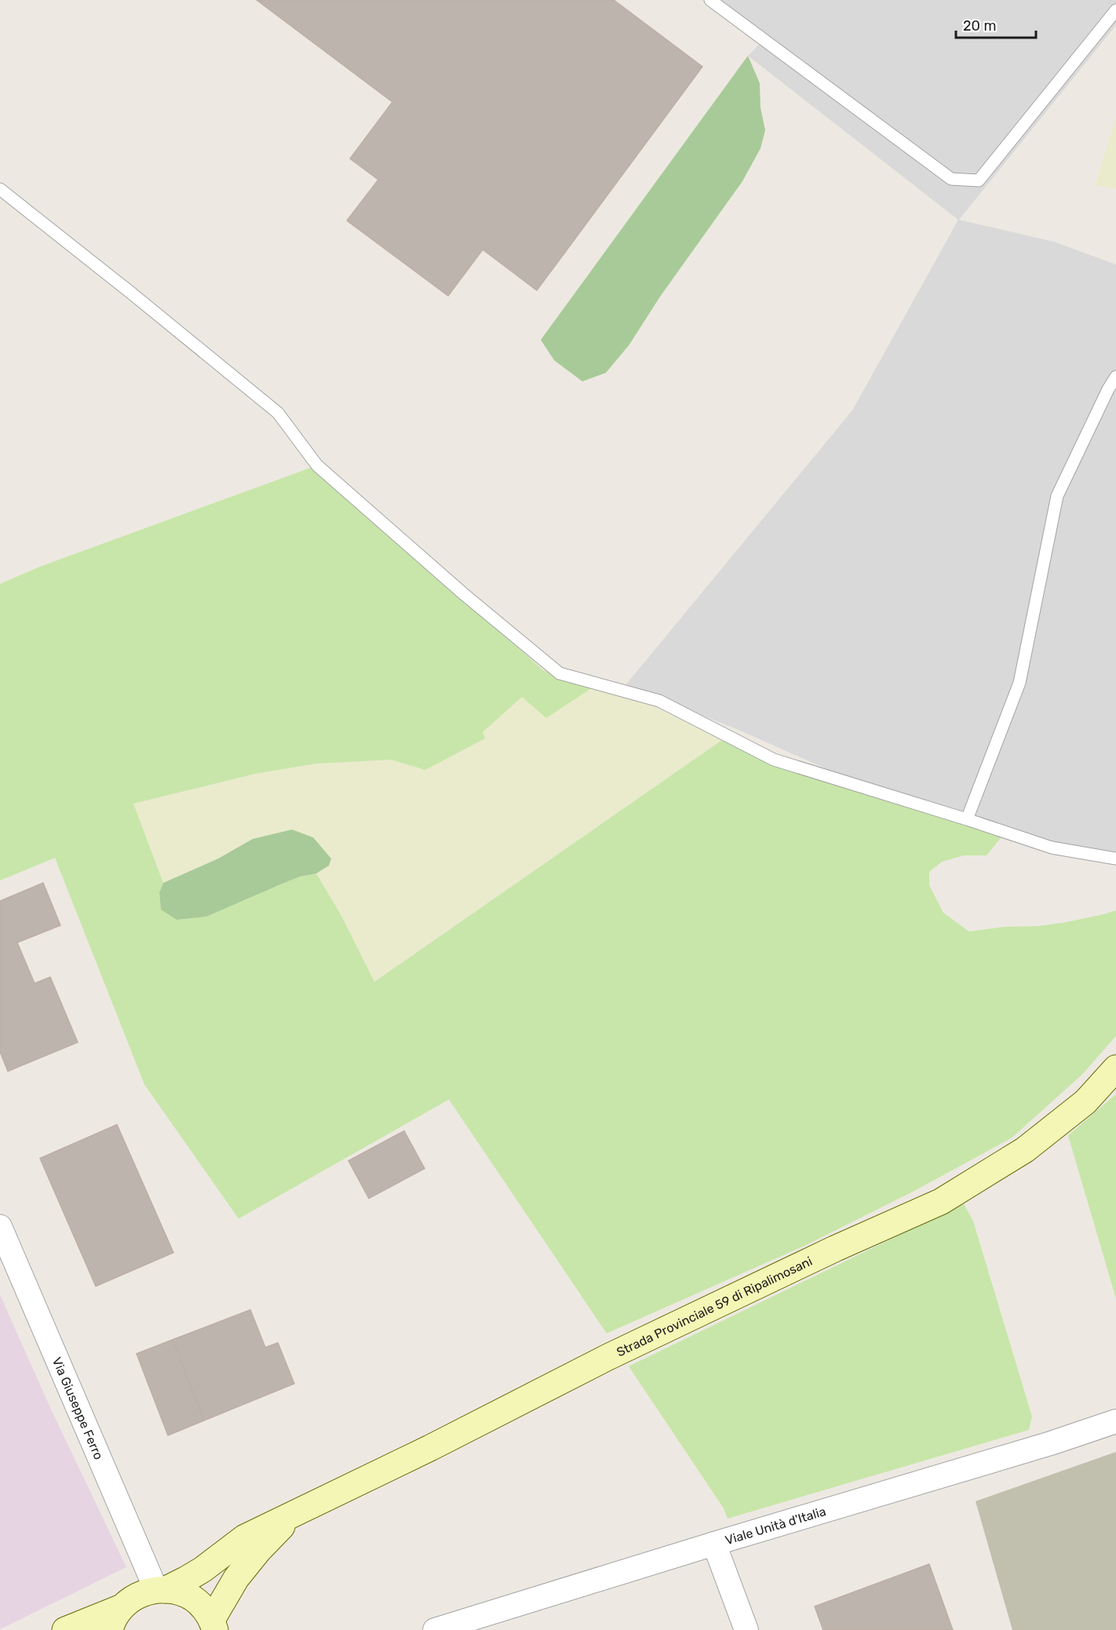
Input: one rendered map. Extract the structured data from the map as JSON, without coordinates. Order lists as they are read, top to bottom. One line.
{"streets":{"street":["Strada Provinciale 59 di Ripalimosani","Via Giuseppe Ferro","Viale Unità d'Italia"]},"crossings":[["Strada Provinciale 59 di Ripalimosani","Via Giuseppe Ferro"]],"scale_bar":"20 m"}
